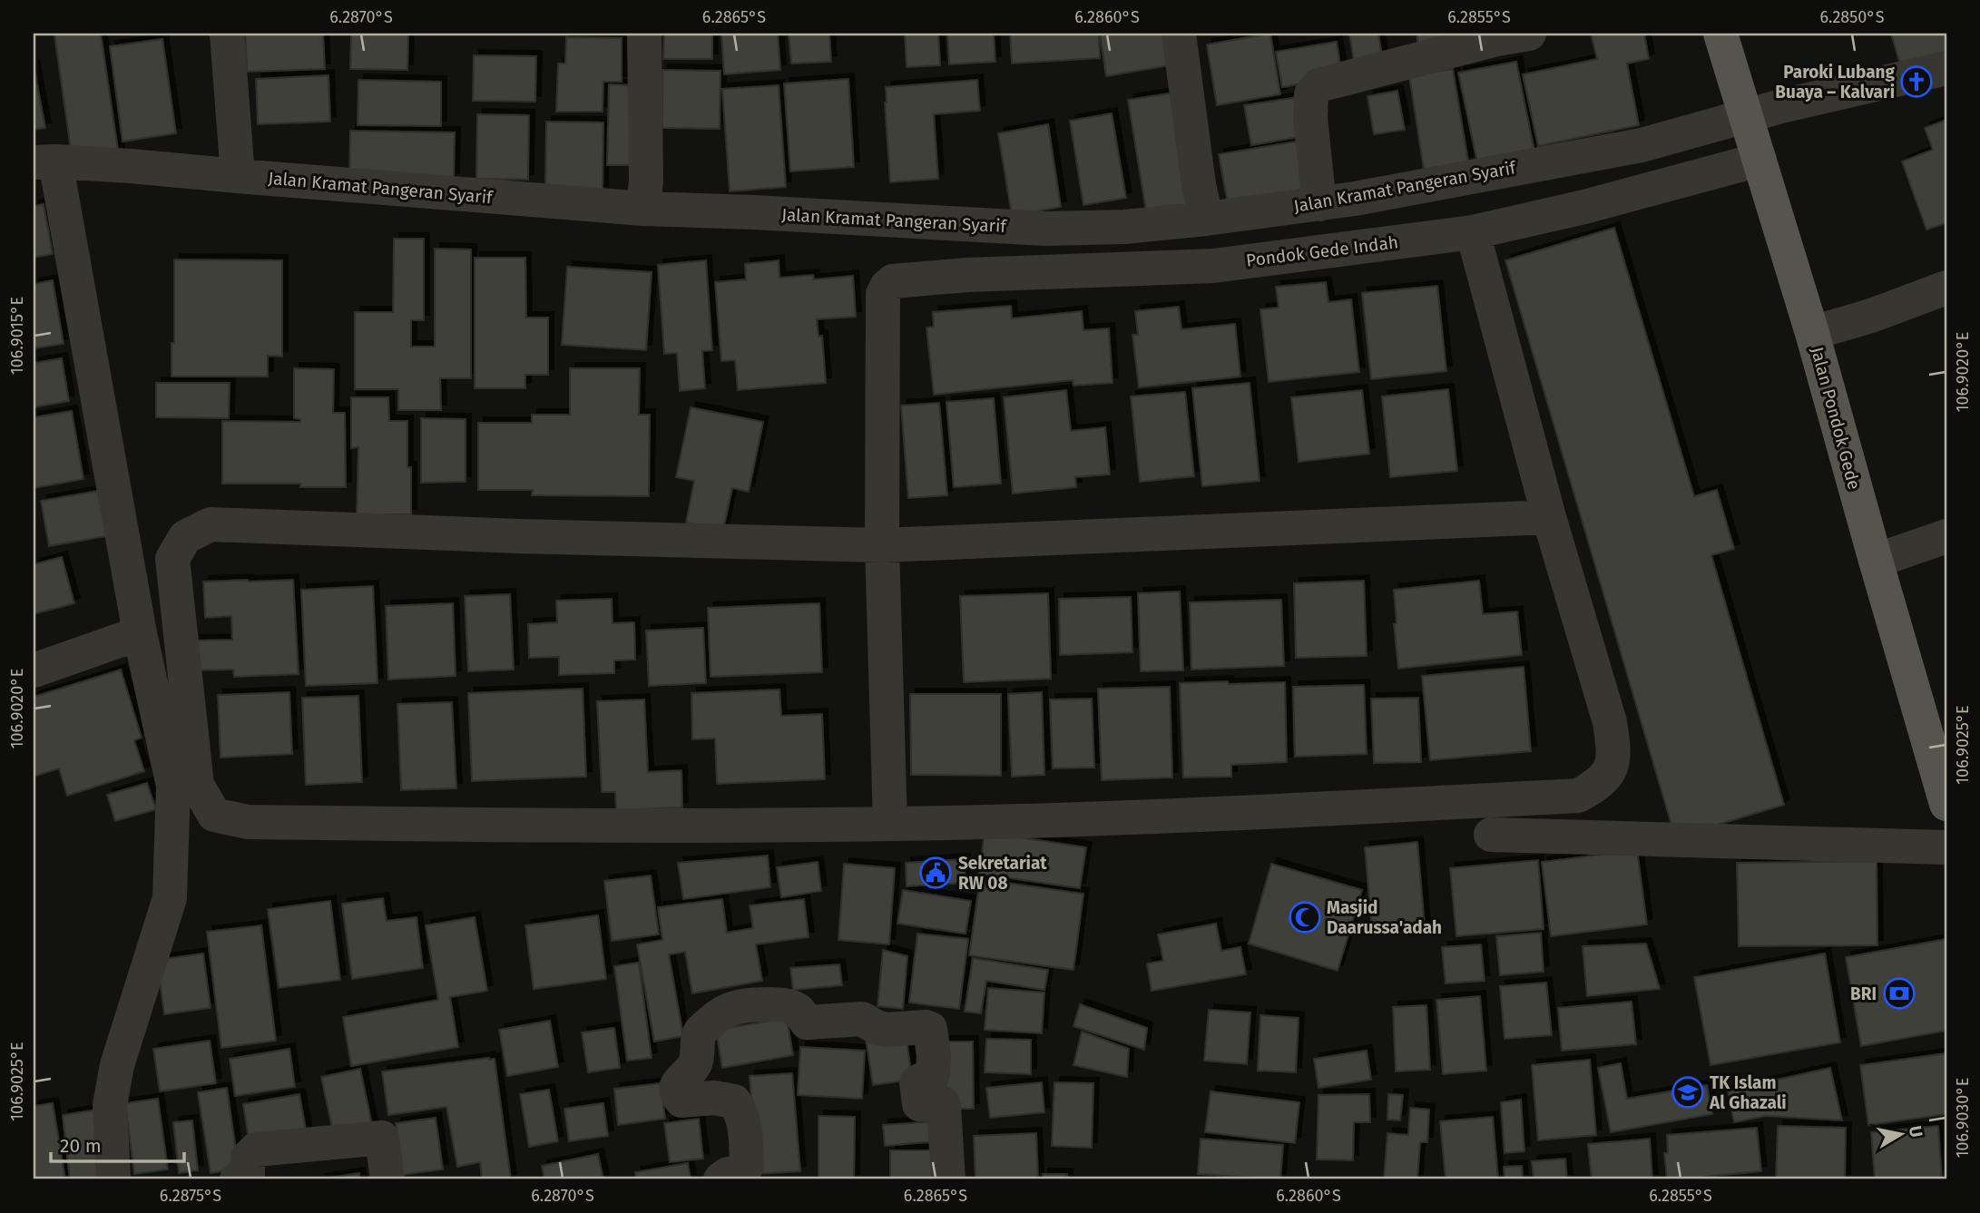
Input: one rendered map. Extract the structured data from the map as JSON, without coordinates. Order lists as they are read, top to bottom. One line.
{"streets":{"main road":["Jalan Pondok Gede"],"street":["Jalan Kramat Pangeran Syarif","Pondok Gede Indah"]},"crossings":[["Jalan Kramat Pangeran Syarif","Jalan Pondok Gede"],["Pondok Gede Indah","Jalan Pondok Gede"]],"places":{"church":["Paroki Lubang Buaya – Kalvari"],"public building":["Sekretariat RW 08"],"mosque":["Masjid Daarussa'adah"],"bank":["BRI"],"school or university":["TK Islam Al Ghazali"]},"scale_bar":"20 m","north":"right","coordinates":["6.2870°S","6.2865°S","6.2860°S","6.2855°S","6.2850°S","106.9015°E","106.9020°E","106.9025°E","106.9030°E","6.2875°S"]}
